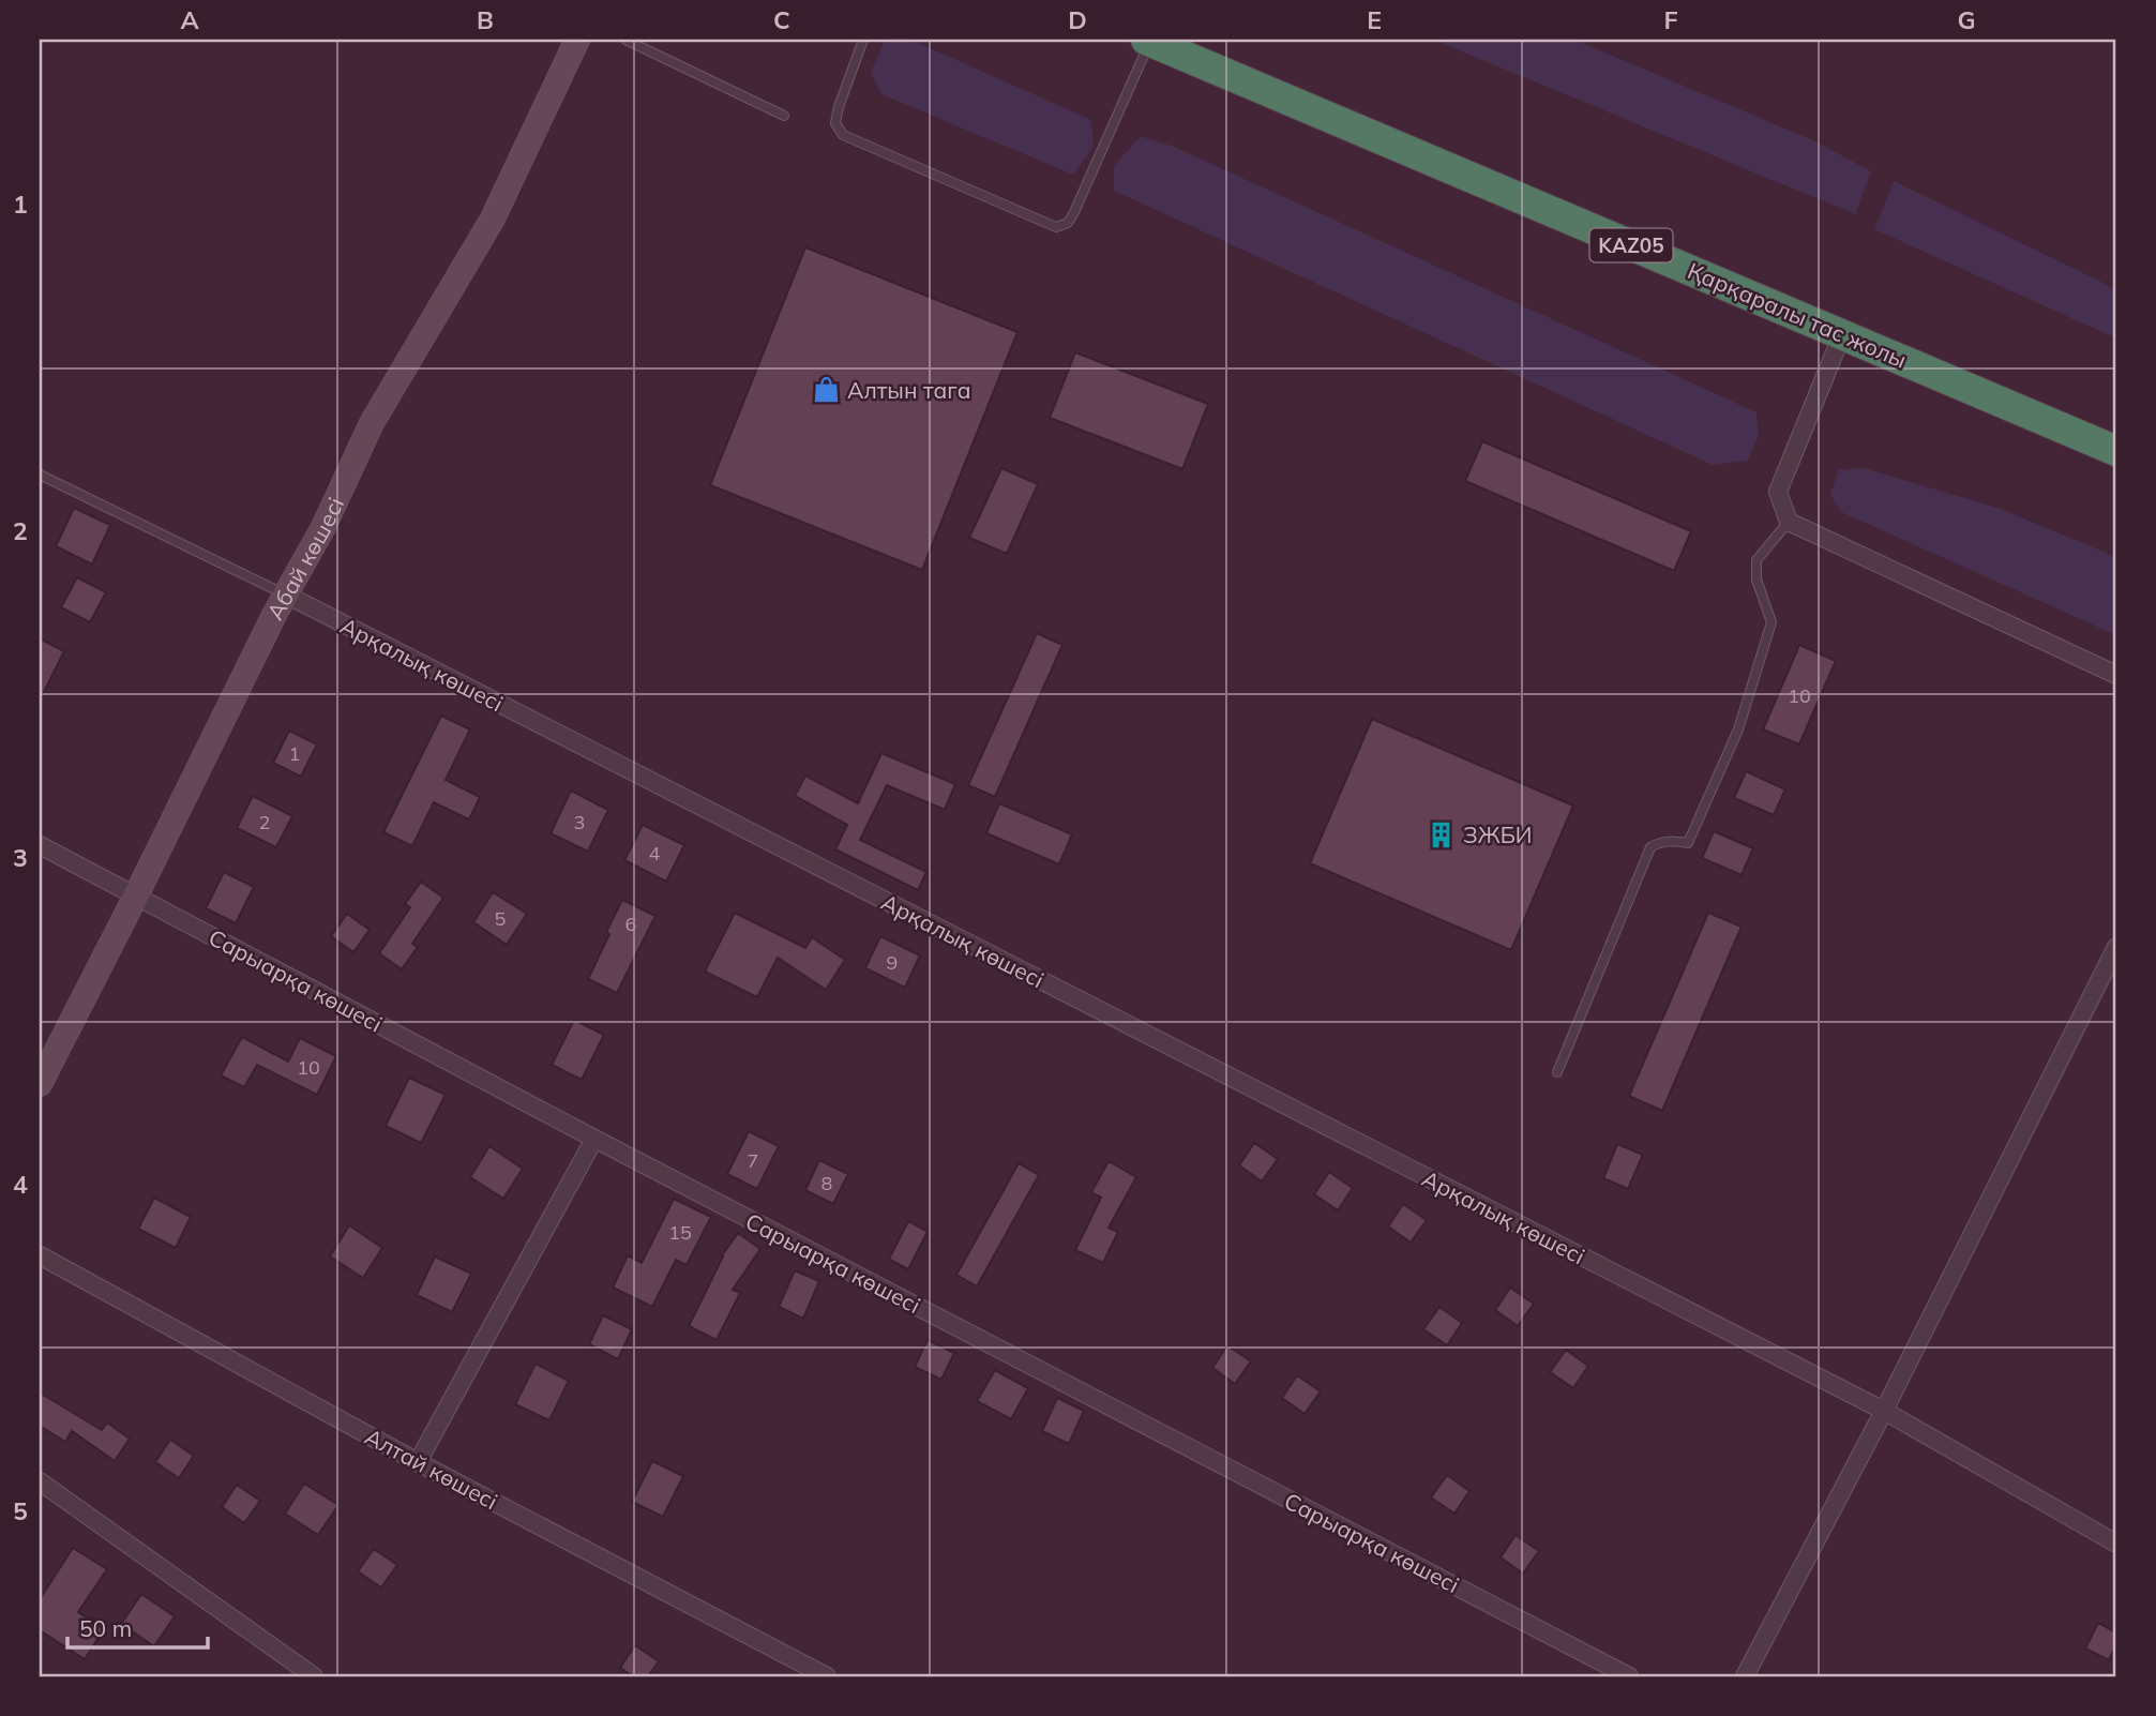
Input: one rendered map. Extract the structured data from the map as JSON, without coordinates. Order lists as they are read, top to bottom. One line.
{"streets":{"highway":["KАZ05","Қарқаралы тас жолы"],"main road":["Абай көшесі"],"street":["Арқалық көшесі","Сарыарқа көшесі","Алтай көшесі"]},"crossings":[["Абай көшесі","Арқалық көшесі"],["Абай көшесі","Сарыарқа көшесі"]],"places":{"shop":["Алтын тага"],"building":["ЗЖБИ"]},"house_numbers":["10","1","2","3","4","5","6","9","10","7","8","15"],"scale_bar":"50 m","grid":{"columns":["A","B","C","D","E","F","G"],"rows":["1","2","3","4","5"]}}
